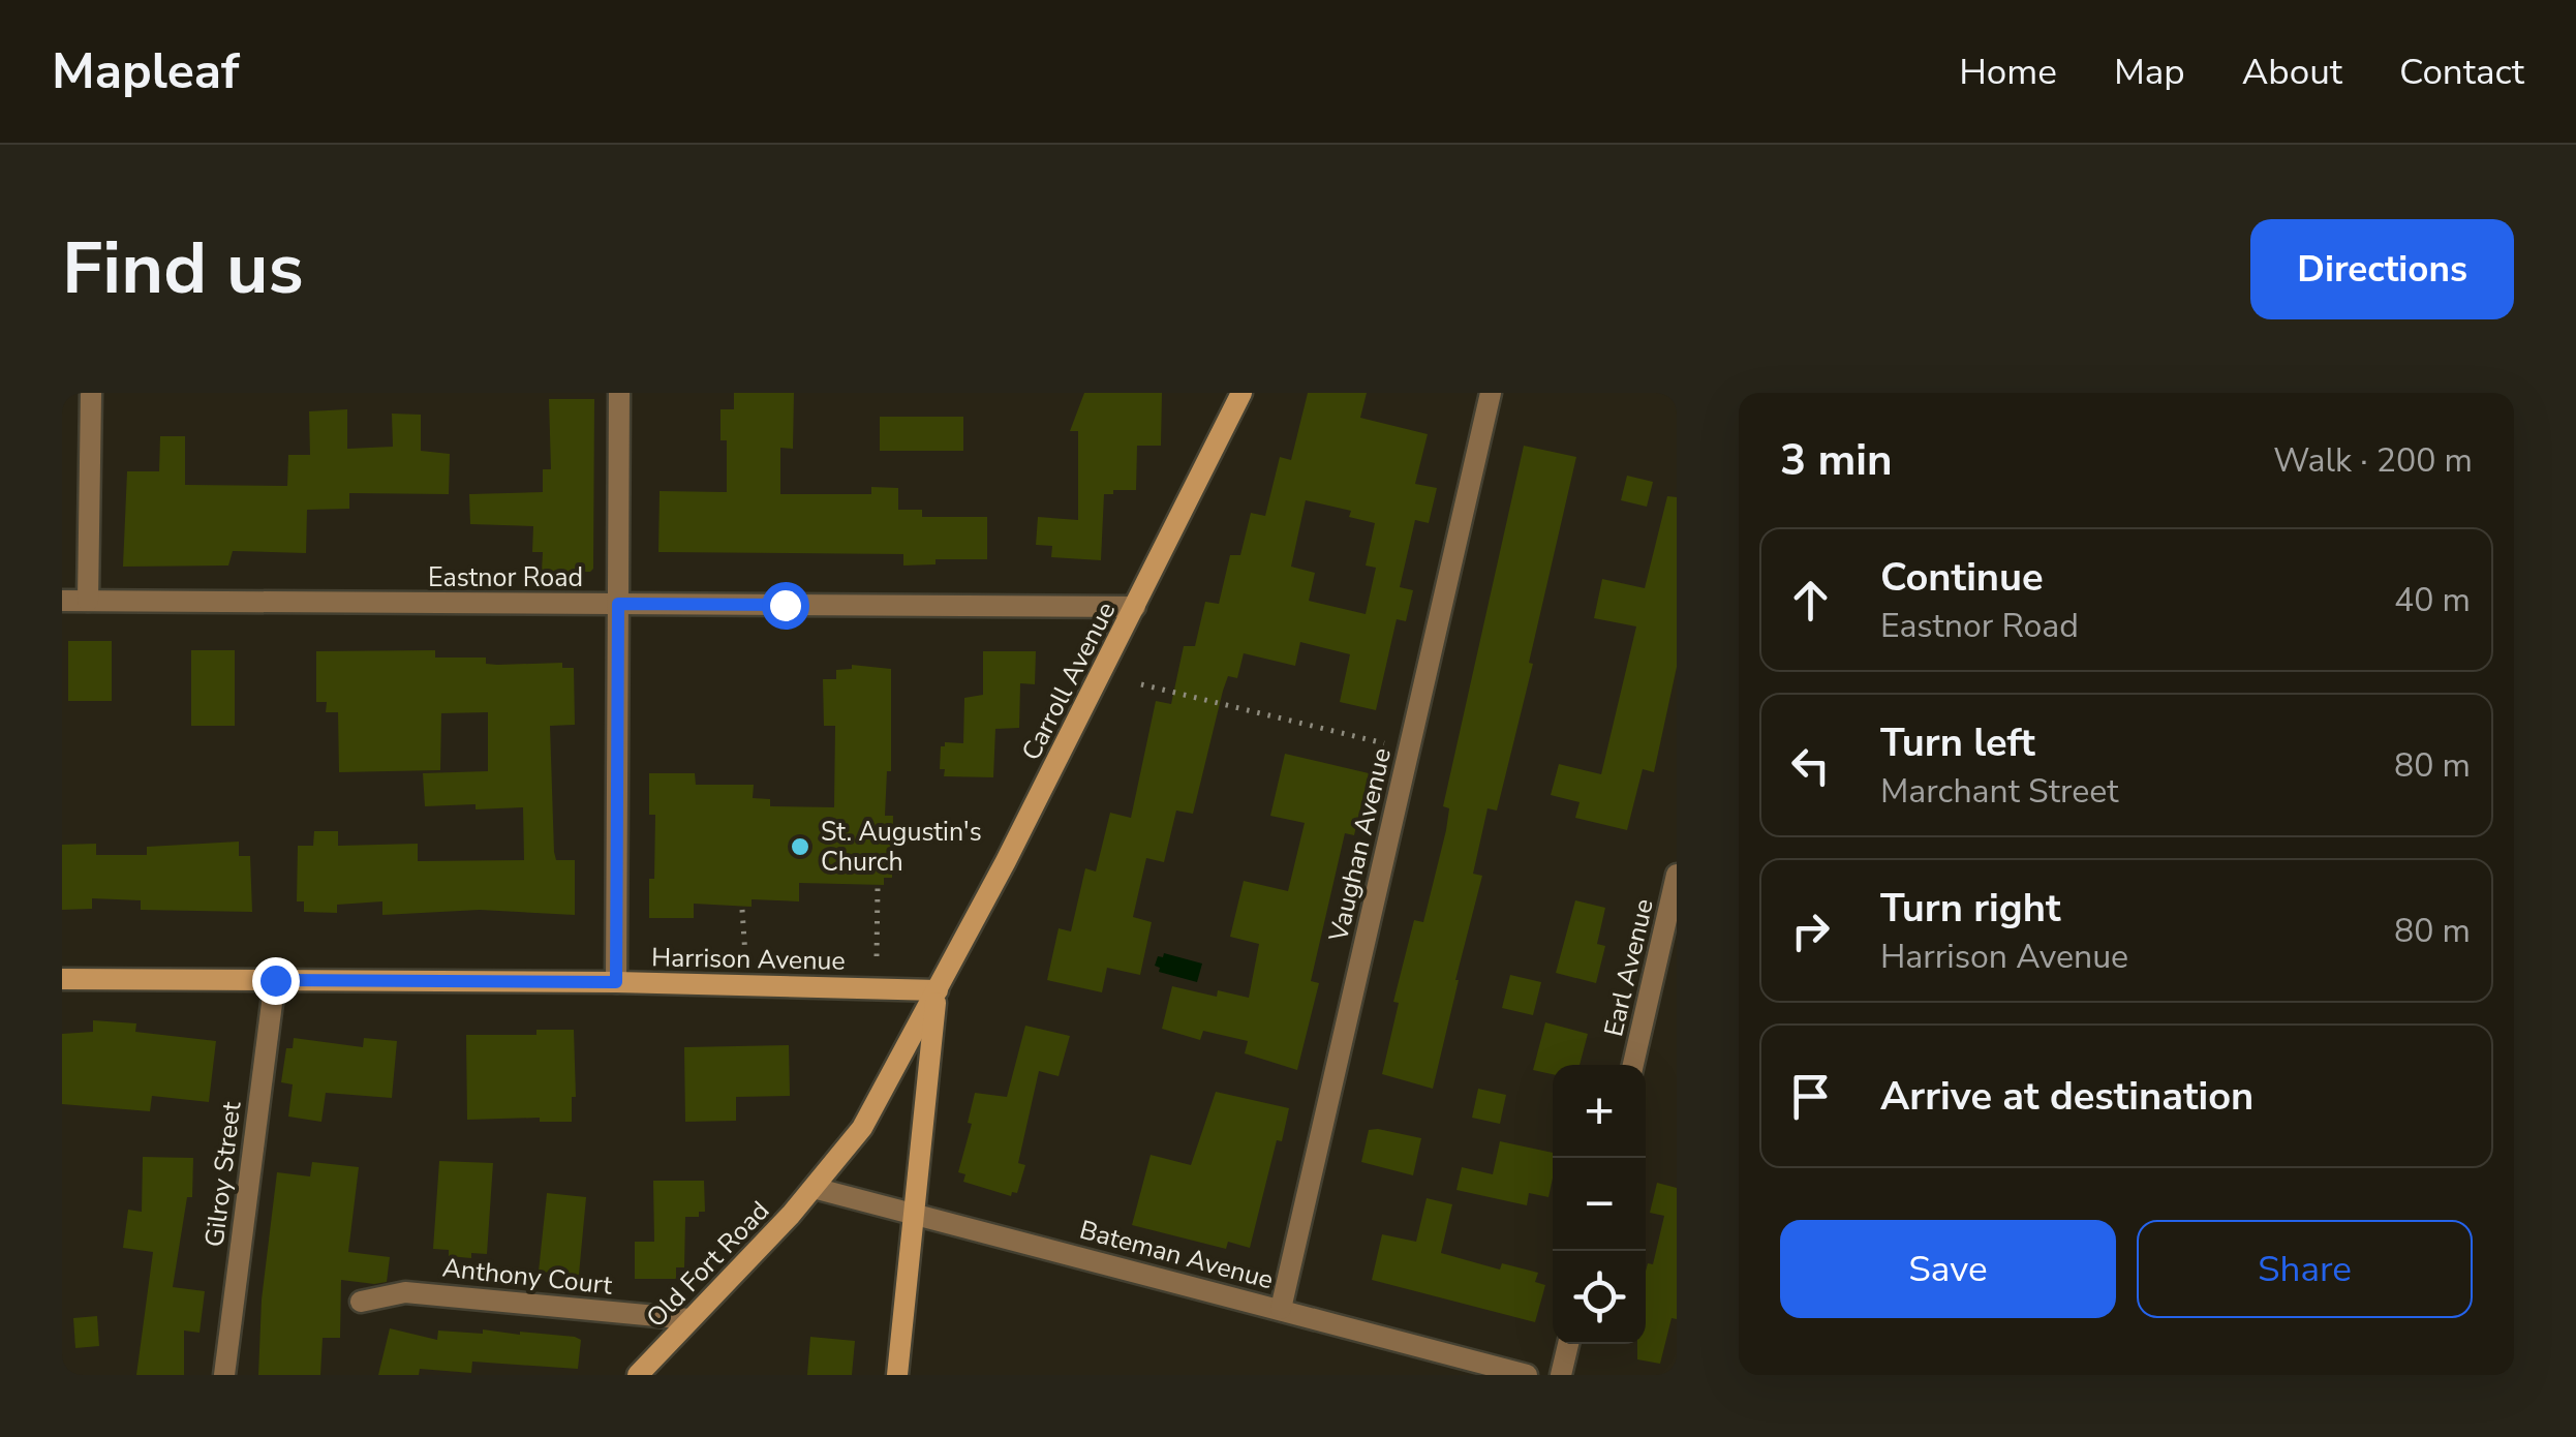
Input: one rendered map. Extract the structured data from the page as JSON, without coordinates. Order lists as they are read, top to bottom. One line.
{"streets":{"street":["Eastnor Road","Carroll Avenue","Vaughan Avenue","Harrison Avenue","Earl Avenue","Gilroy Street","Bateman Avenue","Old Fort Road","Anthony Court"]},"crossings":[["Eastnor Road","Carroll Avenue"],["Carroll Avenue","Harrison Avenue"],["Carroll Avenue","Bateman Avenue"],["Carroll Avenue","Old Fort Road"],["Vaughan Avenue","Bateman Avenue"],["Harrison Avenue","Gilroy Street"],["Bateman Avenue","Old Fort Road"],["Old Fort Road","Anthony Court"]],"places":["St. Augustin's Church"],"page":{"header":"Mapleaf","nav":["Home","Map","About","Contact"],"title":"Find us","buttons":["Directions",["Save","Share"]],"heading":["3 min","Walk · 200 m"],"list":[["Continue","Eastnor Road","40 m"],["Turn left","Marchant Street","80 m"],["Turn right","Harrison Avenue","80 m"],"Arrive at destination"],"map_buttons":["+","−"]}}
